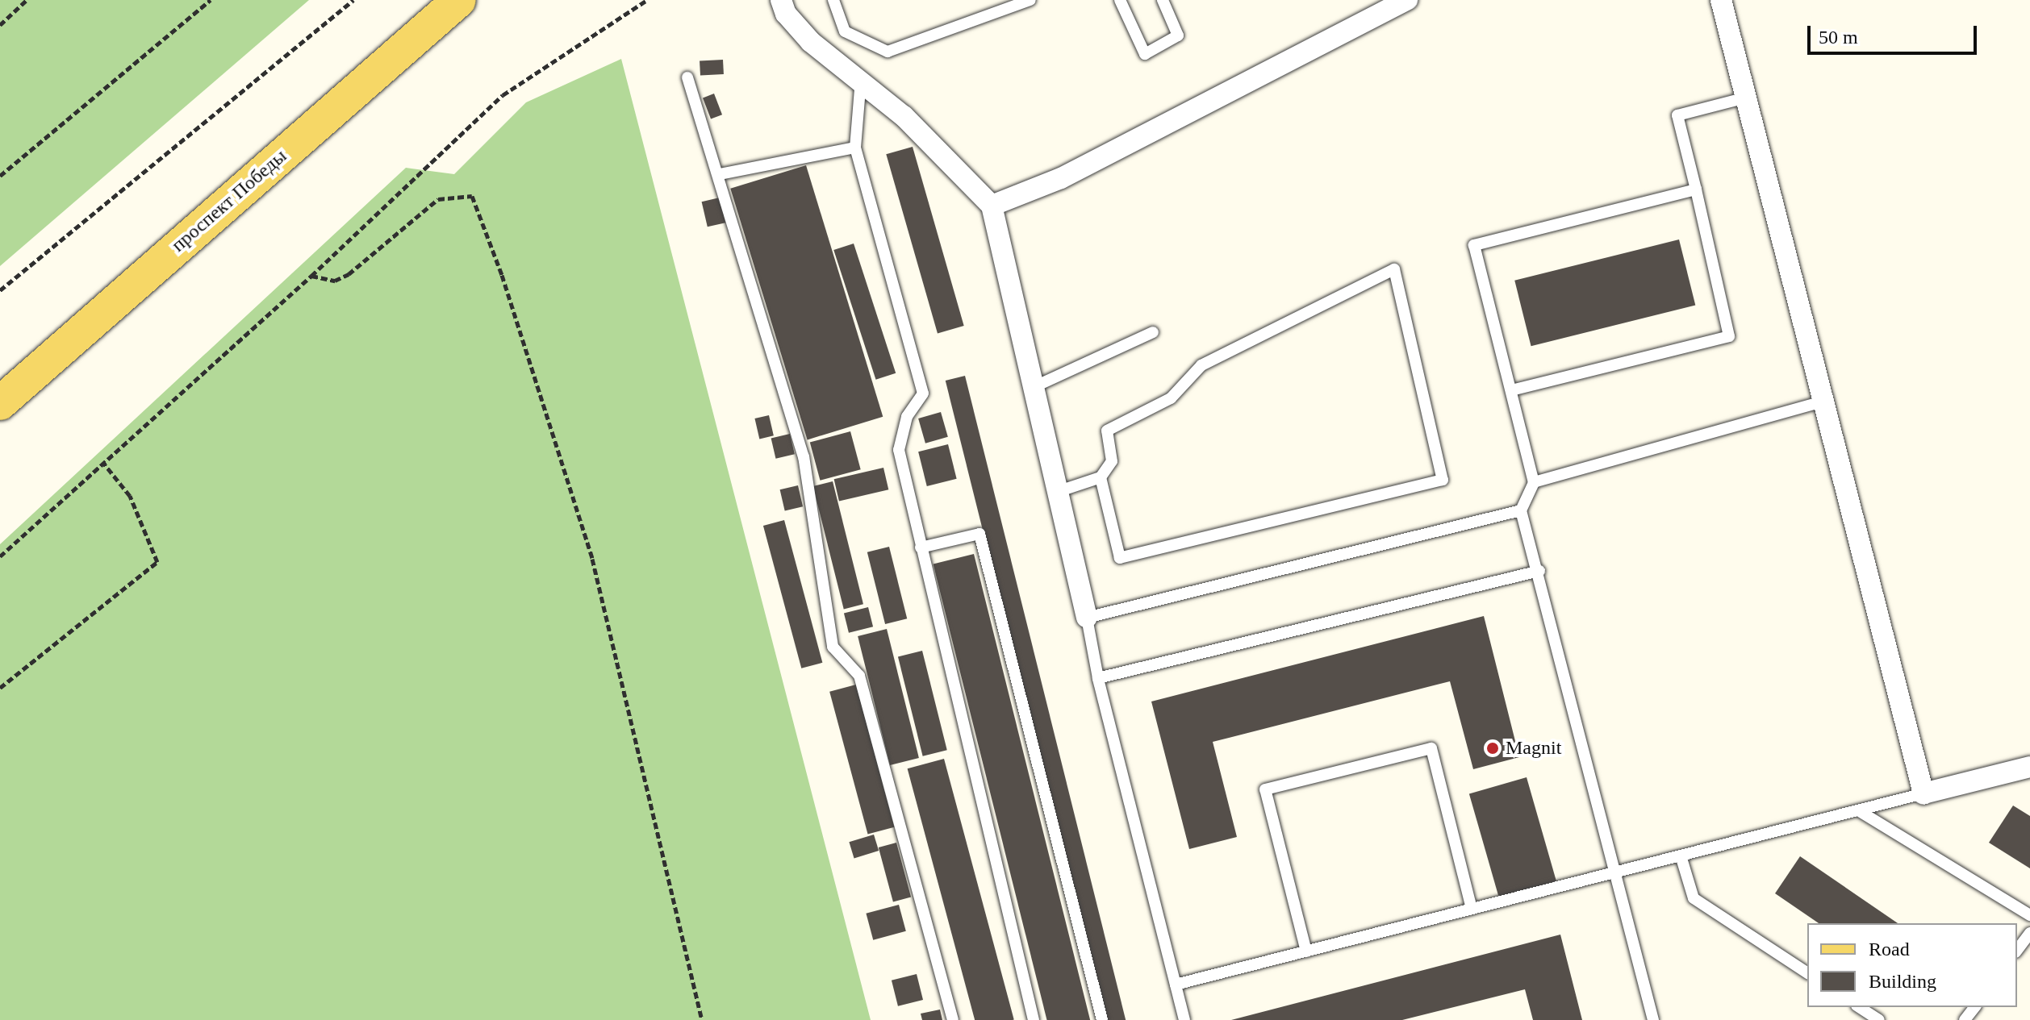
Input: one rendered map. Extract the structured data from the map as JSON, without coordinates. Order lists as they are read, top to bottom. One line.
{"streets":{"main road":["проспект Победы"]},"places":["Magnit"],"legend":["Road","Building"],"scale_bar":"50 m"}
